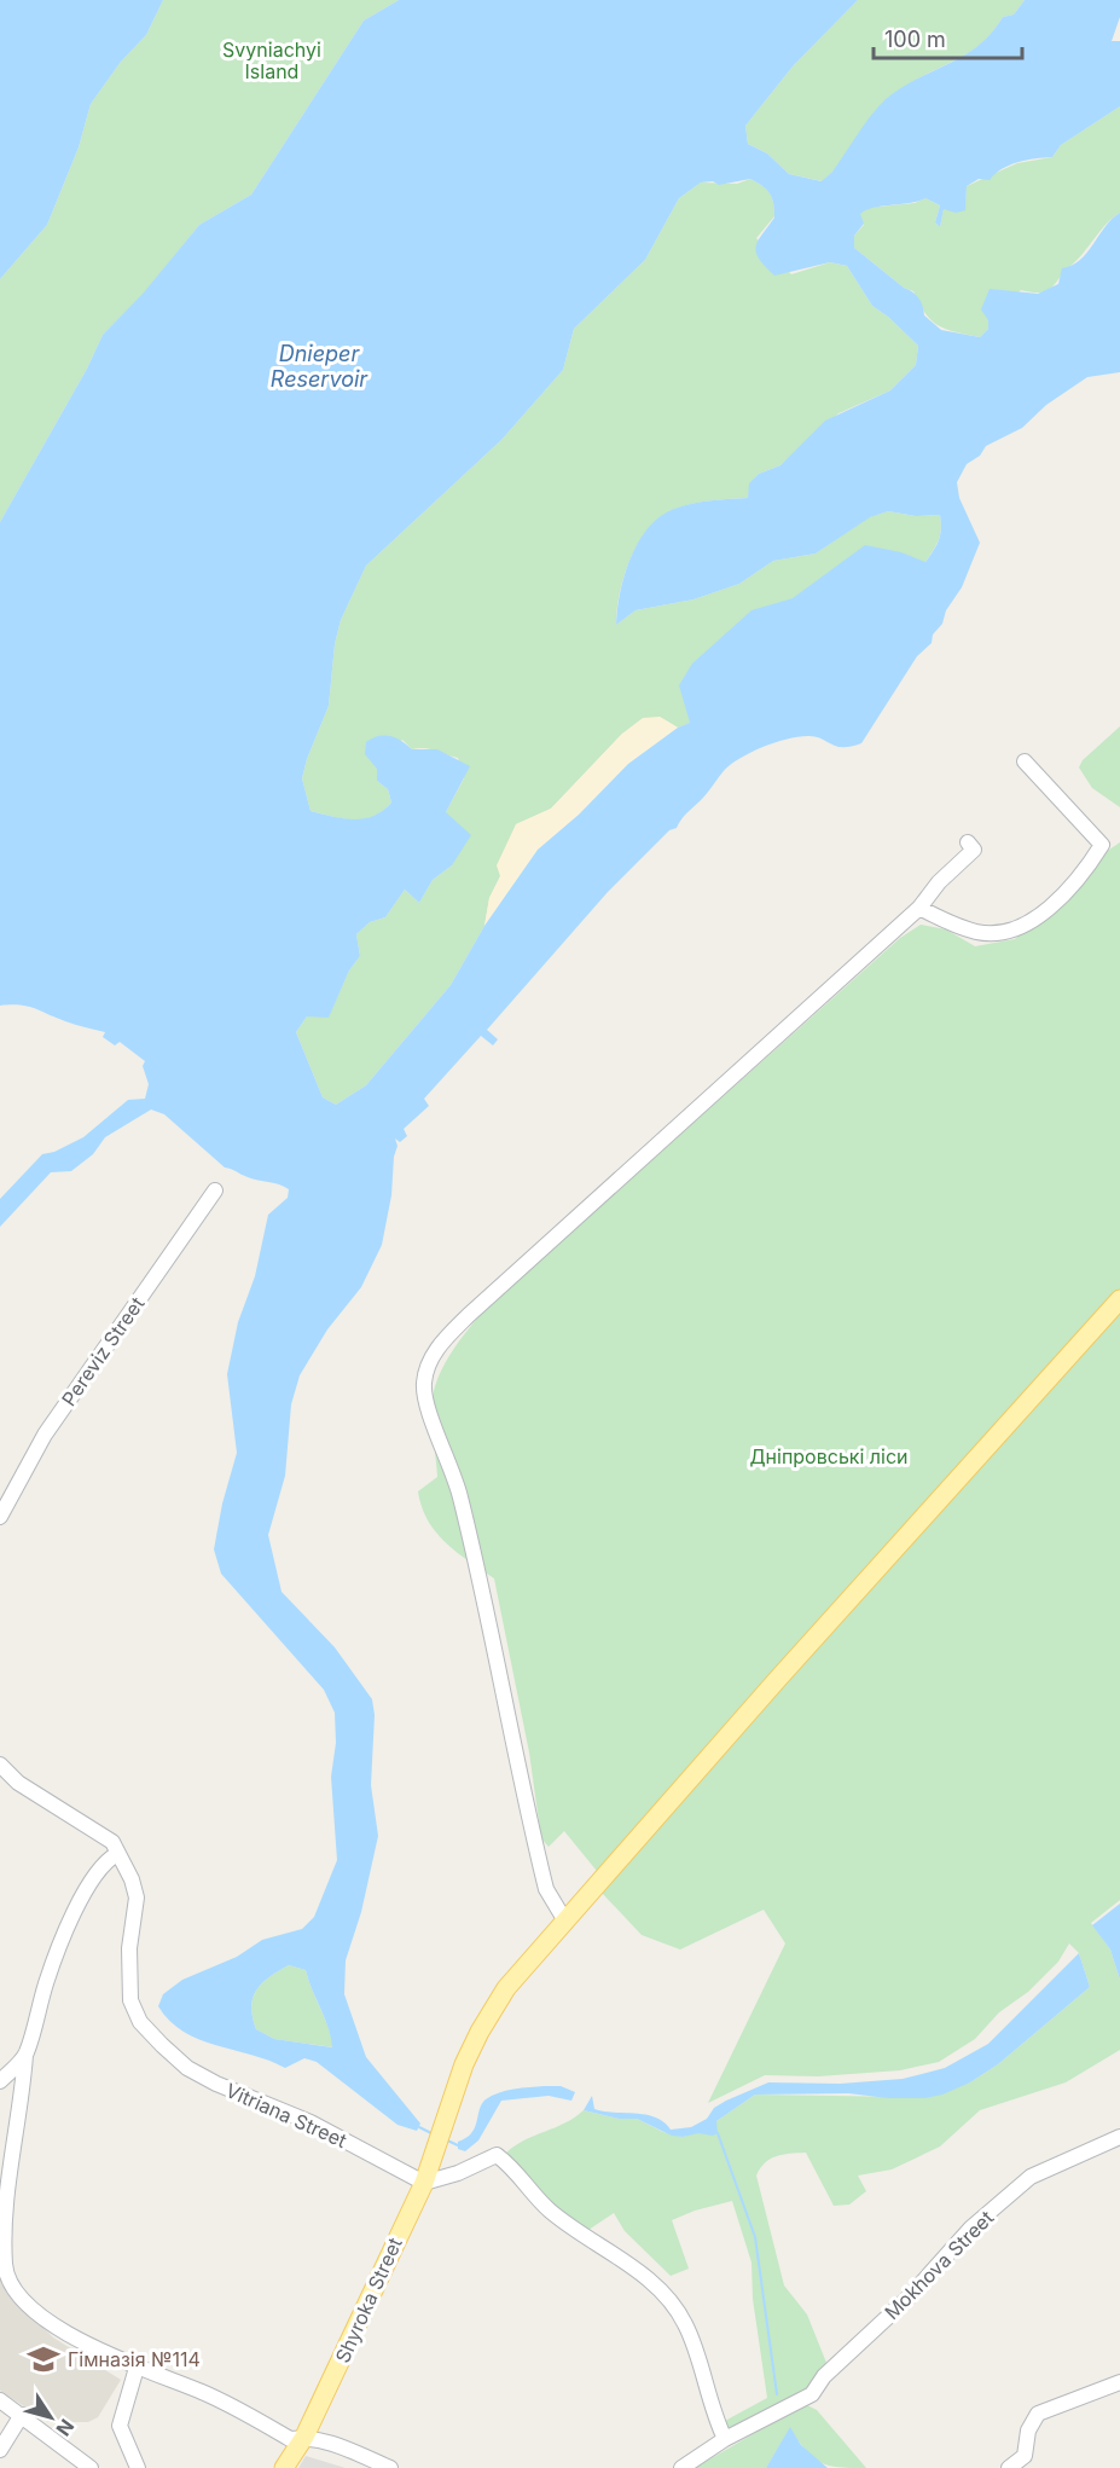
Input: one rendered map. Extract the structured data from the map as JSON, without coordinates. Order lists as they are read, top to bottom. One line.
{"streets":{"main road":["Shyroka Street"],"street":["Pereviz Street","Vitriana Street","Mokhova Street"]},"crossings":[["Vitriana Street","Shyroka Street"]],"water":["Dnieper Reservoir"],"parks":["Svyniachyi Island","Дніпровські ліси"],"places":{"school or university":["Гімназія №114"]},"scale_bar":"100 m","north":"bottom right"}
